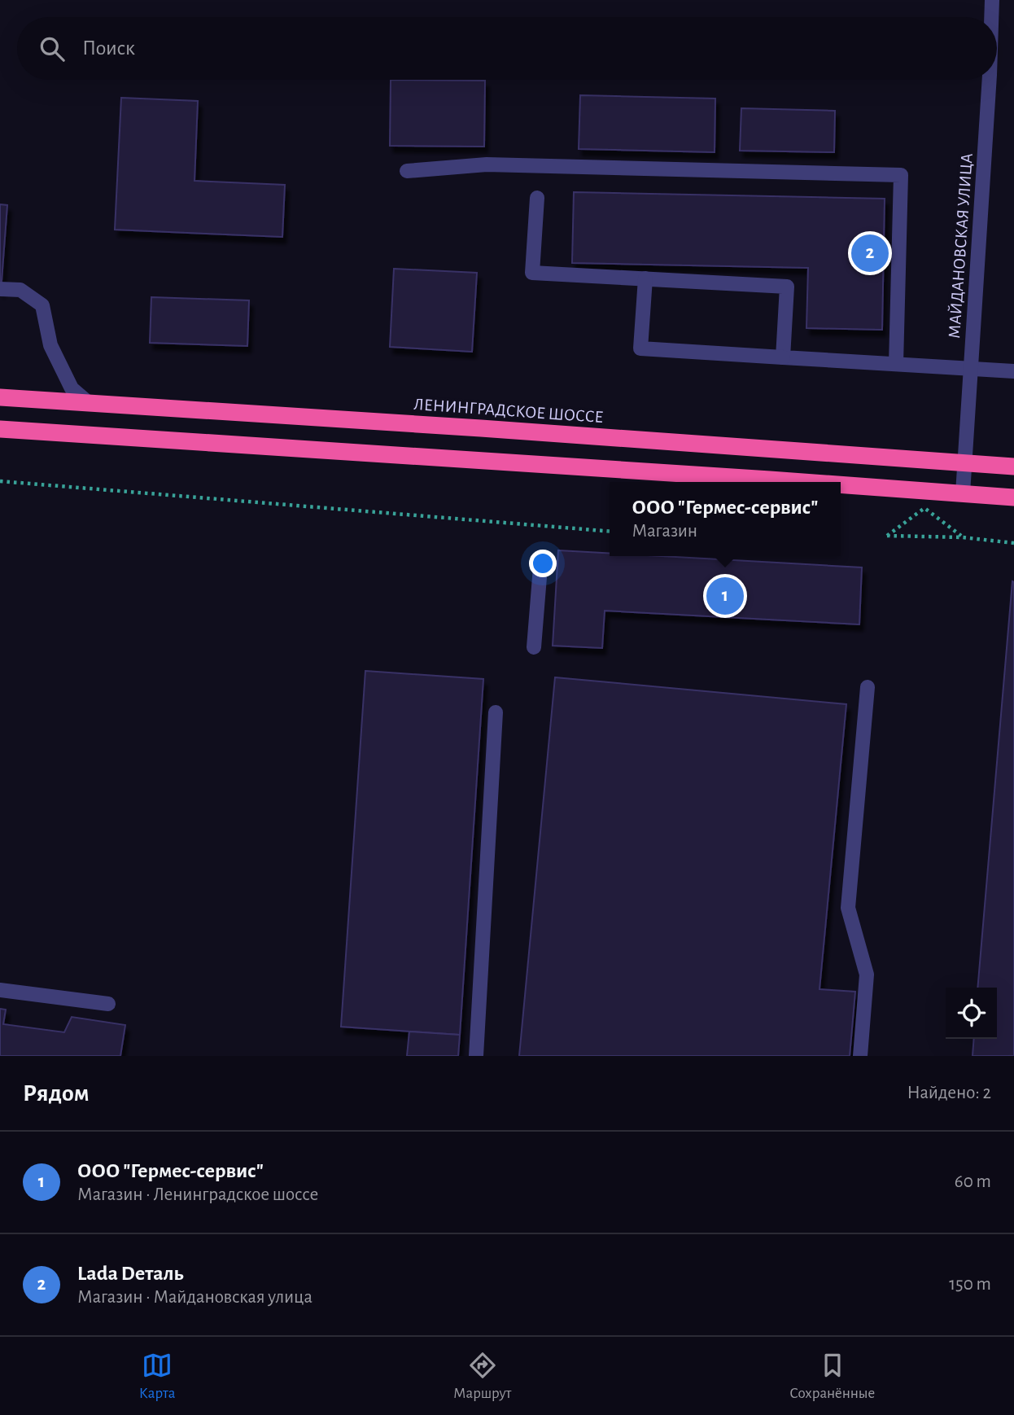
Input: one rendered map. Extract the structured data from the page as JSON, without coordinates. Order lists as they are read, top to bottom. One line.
{"streets":{"highway":["ЛЕНИНГРАДСКОЕ ШОССЕ"],"street":["МАЙДАНОВСКАЯ УЛИЦА"]},"crossings":[["МАЙДАНОВСКАЯ УЛИЦА","ЛЕНИНГРАДСКОЕ ШОССЕ"]],"page":{"search":"Поиск","pins":["2","1"],"popup":["ООО \"Гермес-сервис\"","Магазин"],"heading":["Рядом","Найдено: 2"],"list":[{"mark":"1","name":"ООО \"Гермес-сервис\"","note":"Магазин · Ленинградское шоссе","value":"60 m"},{"mark":"2","name":"Lada Dеталь","note":"Магазин · Майдановская улица","value":"150 m"}],"nav":["Карта","Маршрут","Сохранённые"]}}
